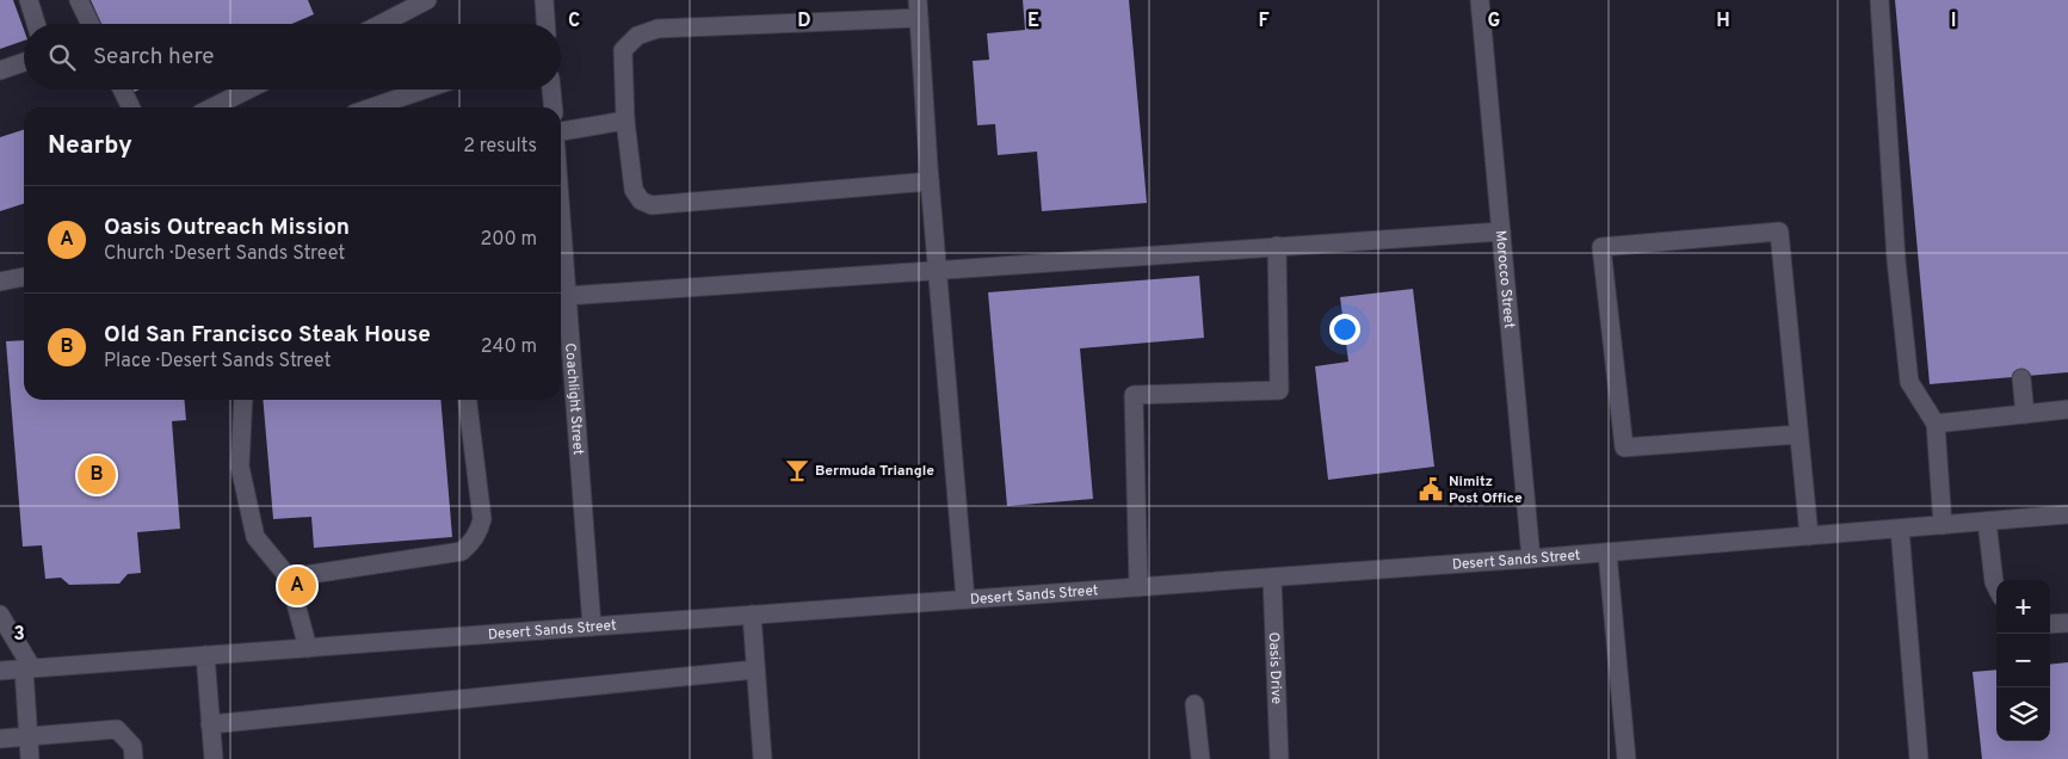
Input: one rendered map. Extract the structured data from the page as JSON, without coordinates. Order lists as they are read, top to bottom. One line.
{"streets":{"street":["Morocco Street","Coachlight Street","Desert Sands Street","Oasis Drive"]},"crossings":[["Morocco Street","Desert Sands Street"],["Coachlight Street","Desert Sands Street"],["Desert Sands Street","Oasis Drive"]],"places":{"bar":["Bermuda Triangle"],"public building":["Nimitz Post Office"]},"page":{"search":"Search here","heading":["Nearby","2 results"],"list":[{"mark":"A","name":"Oasis Outreach Mission","note":"Church · Desert Sands Street","value":"200 m"},{"mark":"B","name":"Old San Francisco Steak House","note":"Place · Desert Sands Street","value":"240 m"}],"pins":["B","A"],"map_buttons":["+","−"]},"grid":{"columns":["C","D","E","F","G","H","I"],"rows":["3"]}}
